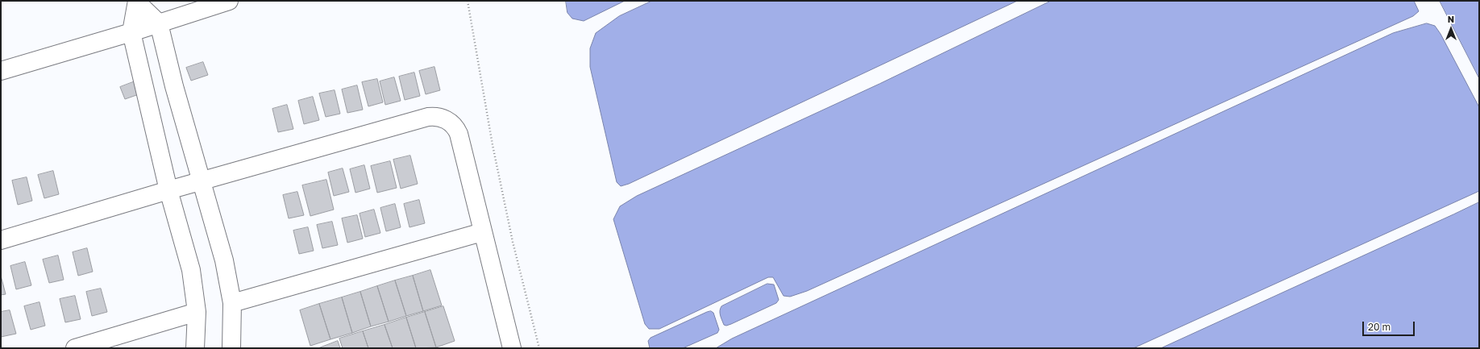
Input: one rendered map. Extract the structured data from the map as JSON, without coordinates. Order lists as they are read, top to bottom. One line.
{"scale_bar":"20 m","north":"top"}
